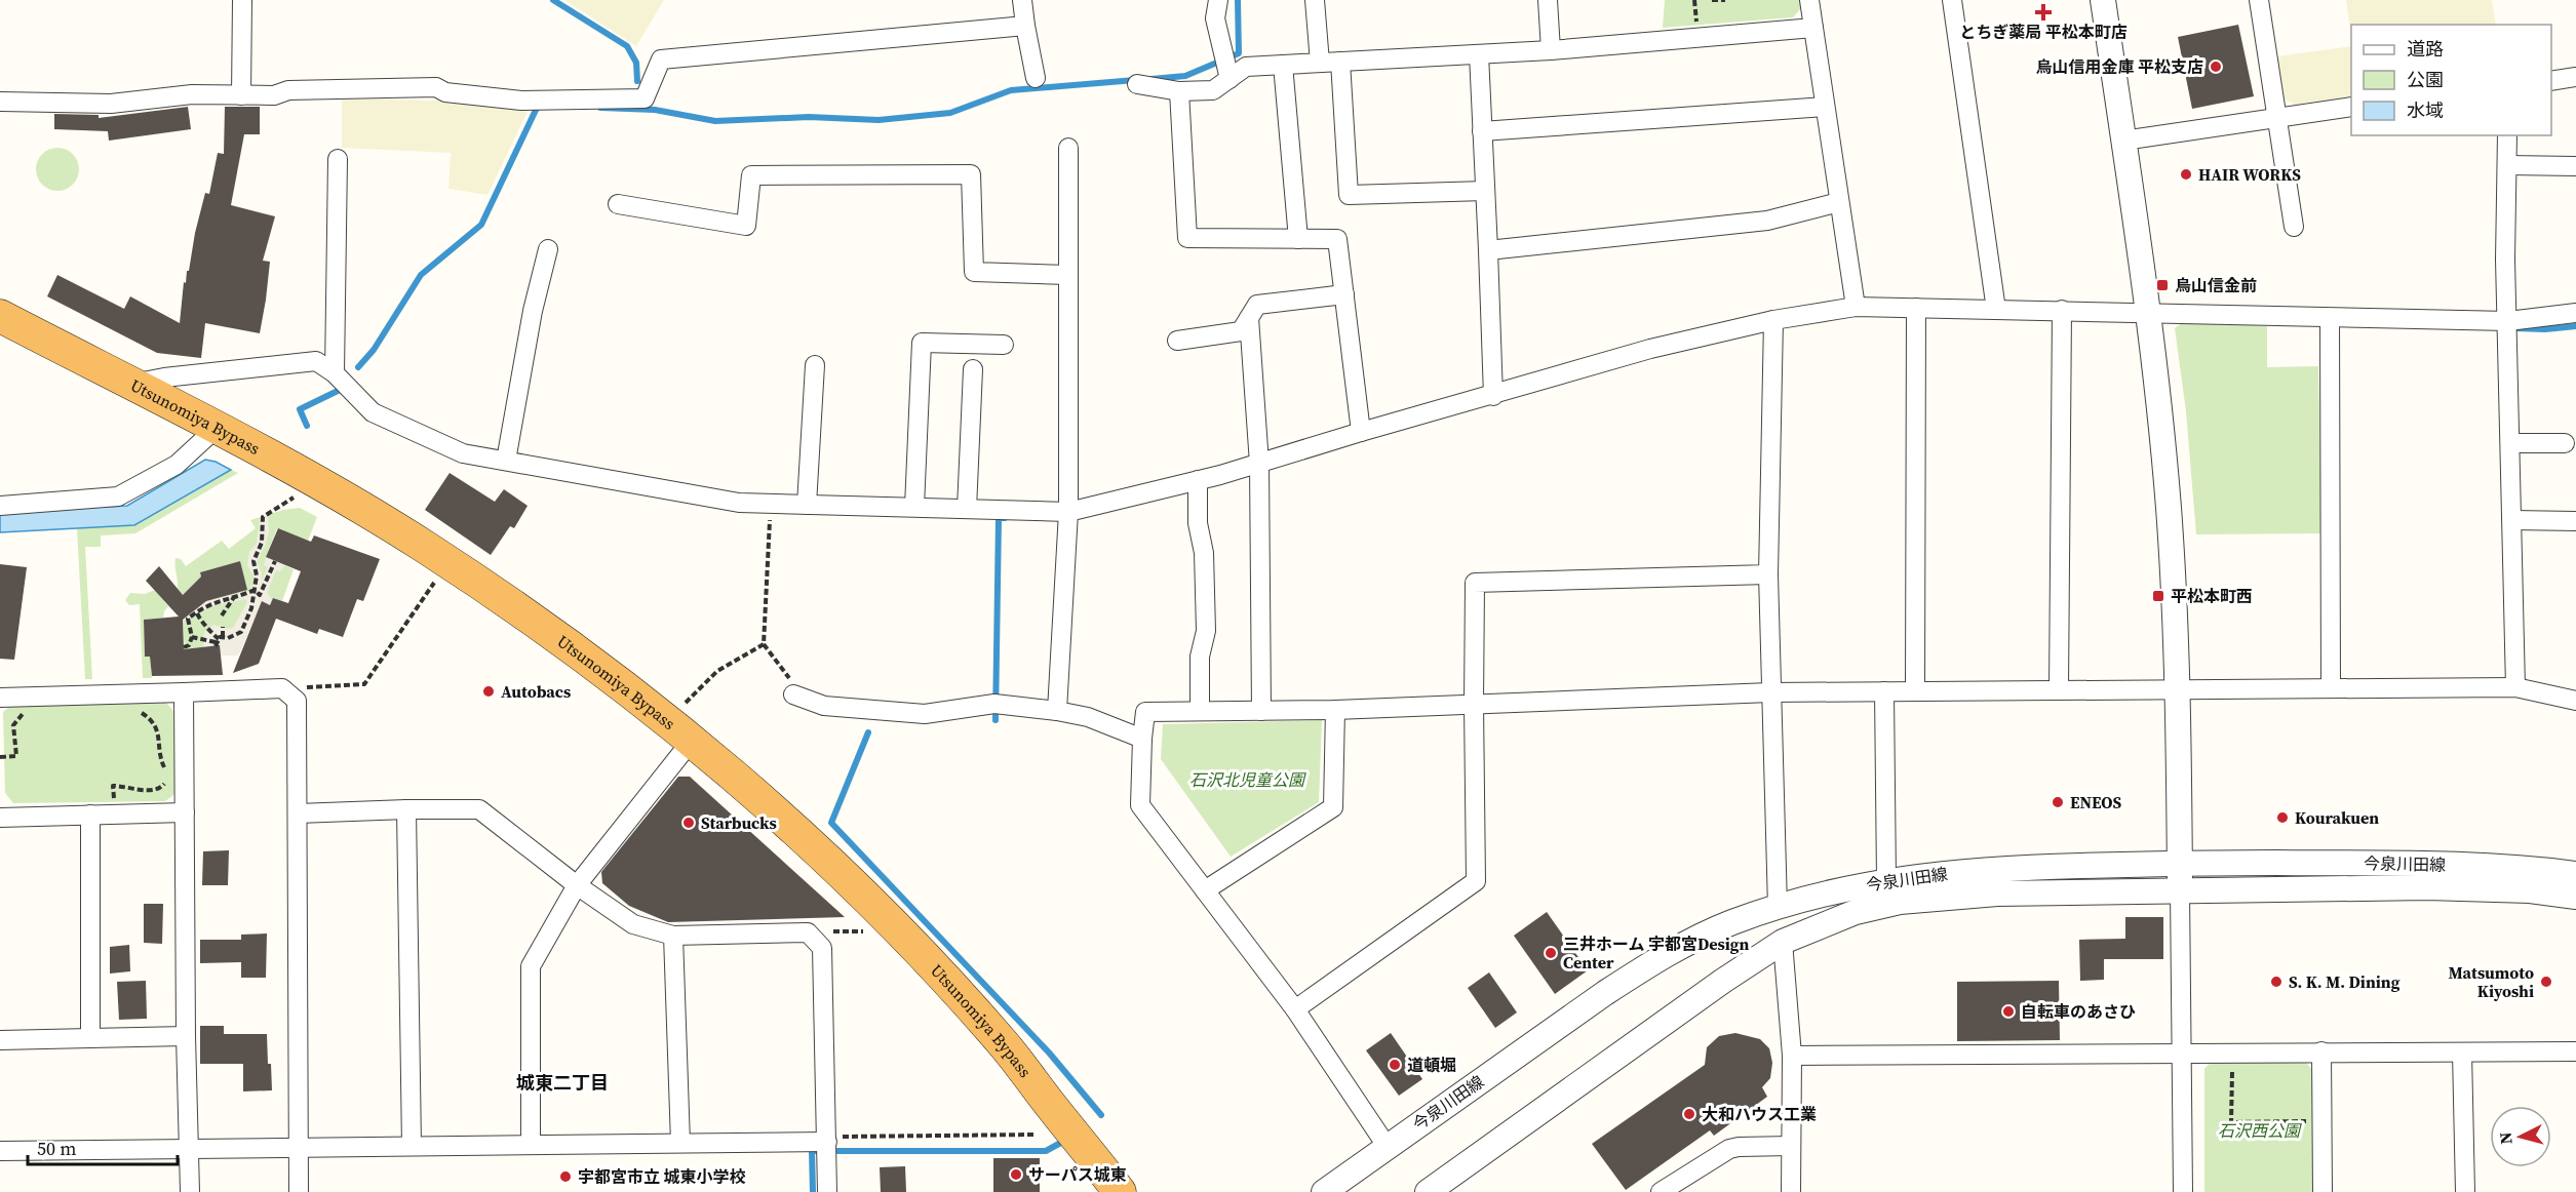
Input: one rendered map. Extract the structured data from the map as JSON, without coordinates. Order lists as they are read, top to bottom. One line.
{"streets":{"highway":["Utsunomiya Bypass"],"street":["今泉川田線"]},"districts":["城東二丁目"],"parks":["石沢北児童公園","石沢西公園"],"places":{"health":["とちぎ薬局 平松本町店"],"other":["烏山信用金庫 平松支店","HAIR WORKS","Autobacs","ENEOS","Kourakuen","Starbucks","三井ホーム 宇都宮Design Center","S. K. M. Dining","Matsumoto Kiyoshi","自転車のあさひ","道頓堀","大和ハウス工業","サーパス城東","宇都宮市立 城東小学校"],"transit":["烏山信金前","平松本町西"]},"legend":["道路","公園","水域"],"scale_bar":"50 m","north":"left"}
